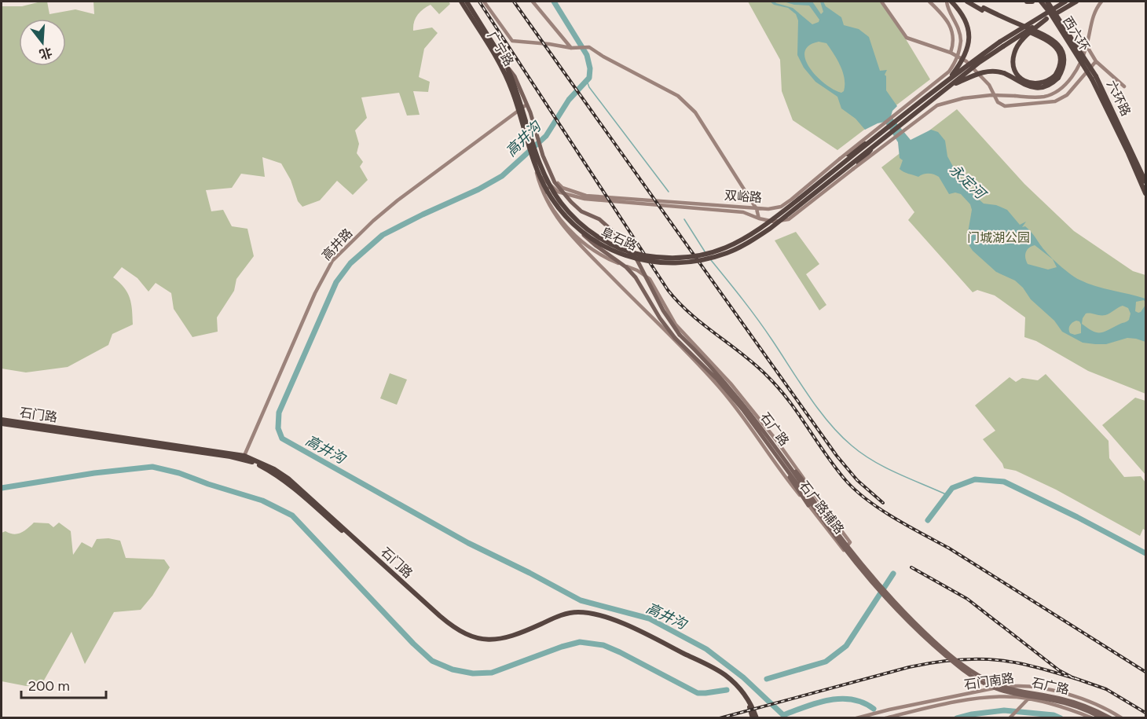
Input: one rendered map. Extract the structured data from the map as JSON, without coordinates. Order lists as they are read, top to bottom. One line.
{"streets":{"highway":["西六环","六环路","阜石路","石门路"],"main road":["石广路"],"street":["广宁路","双峪路","高井路","石广路辅路","石门南路"]},"crossings":[["西六环","六环路"],["广宁路","双峪路"],["广宁路","阜石路"],["广宁路","高井路"],["双峪路","高井路"],["双峪路","石广路辅路"],["阜石路","石广路"],["高井路","石门路"]],"water":["高井沟","永定河"],"parks":["门城湖公园"],"scale_bar":"200 m","north":"bottom"}
